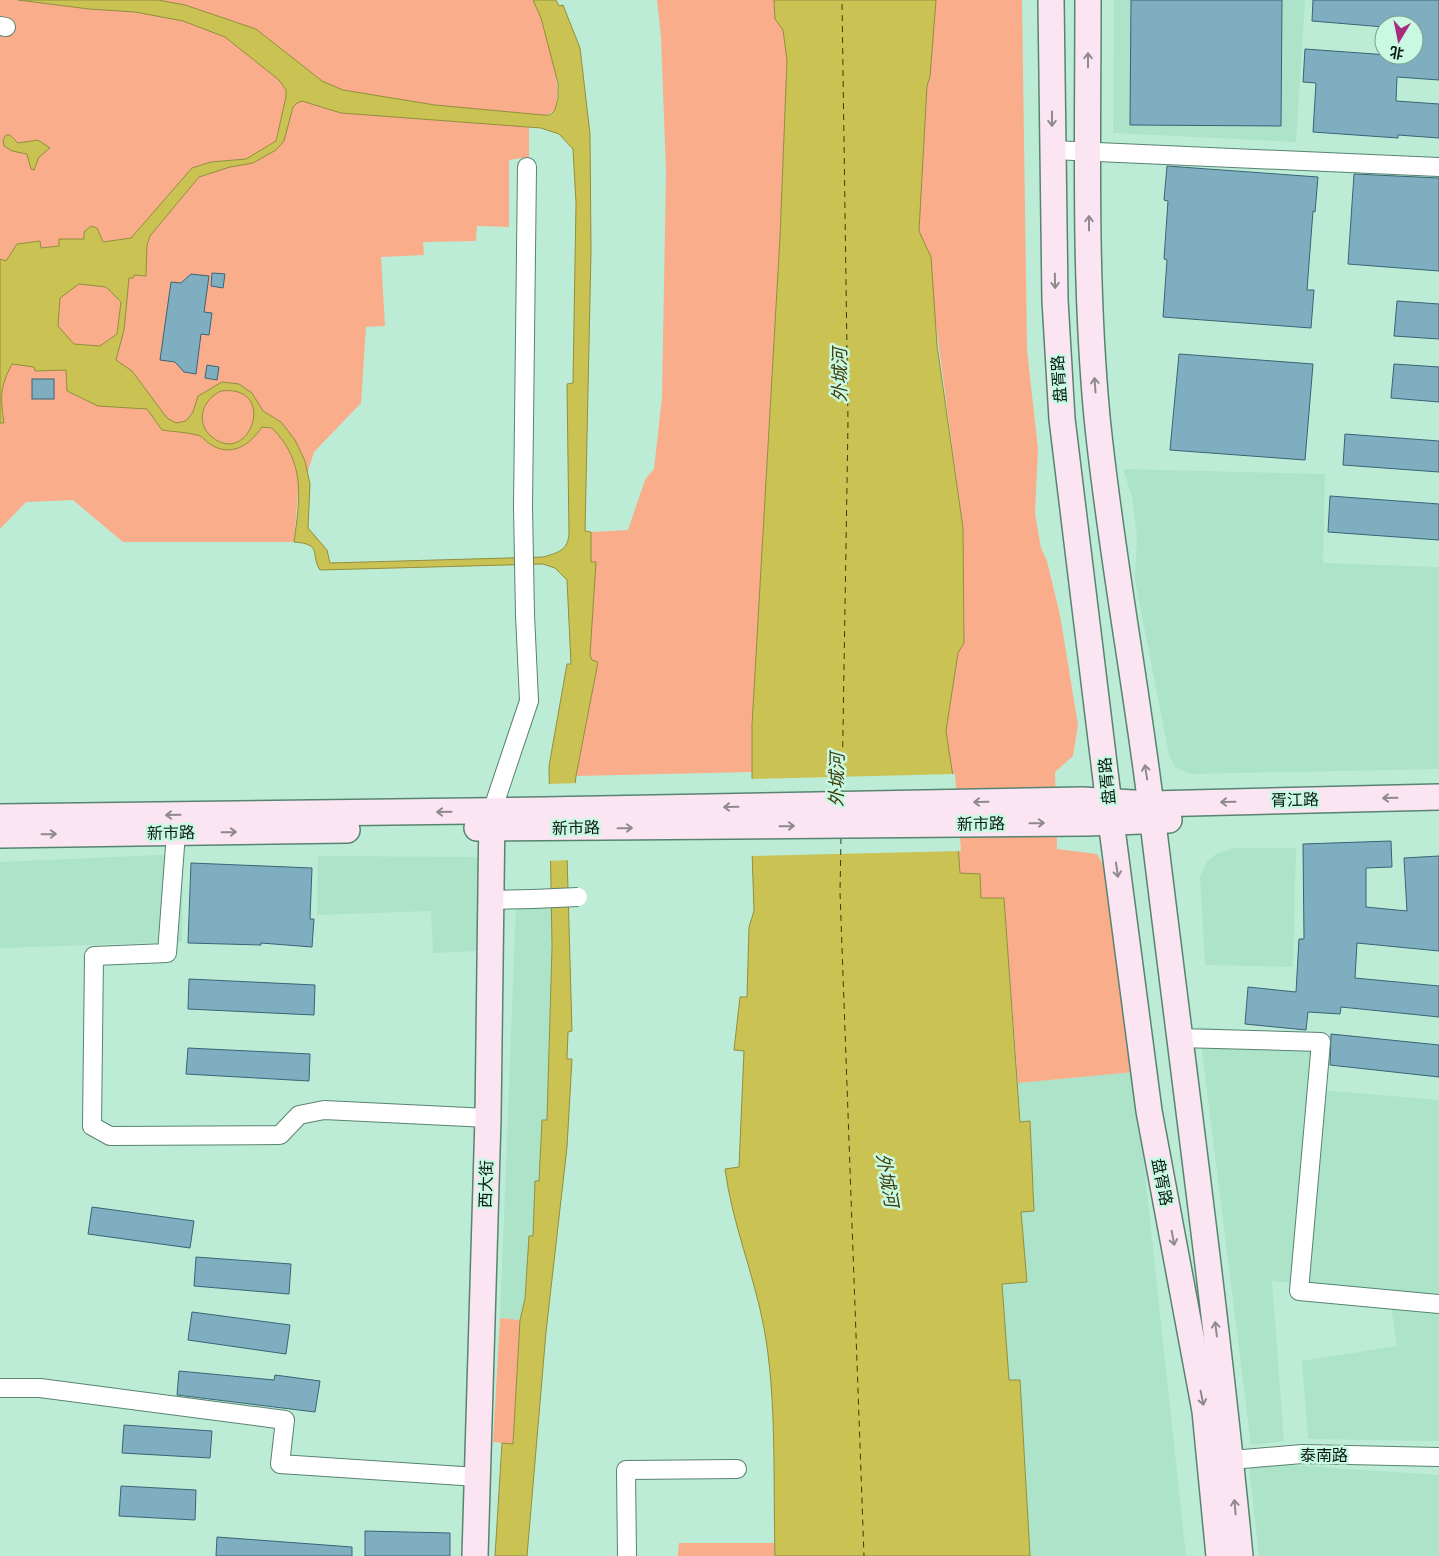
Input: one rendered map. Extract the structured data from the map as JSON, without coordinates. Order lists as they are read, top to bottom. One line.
{"streets":{"main road":["盘胥路","胥江路","新市路","西大街"],"street":["泰南路"]},"crossings":[["盘胥路","胥江路"],["盘胥路","新市路"],["盘胥路","泰南路"],["胥江路","新市路"],["新市路","西大街"]],"water":["外城河"],"north":"bottom"}
